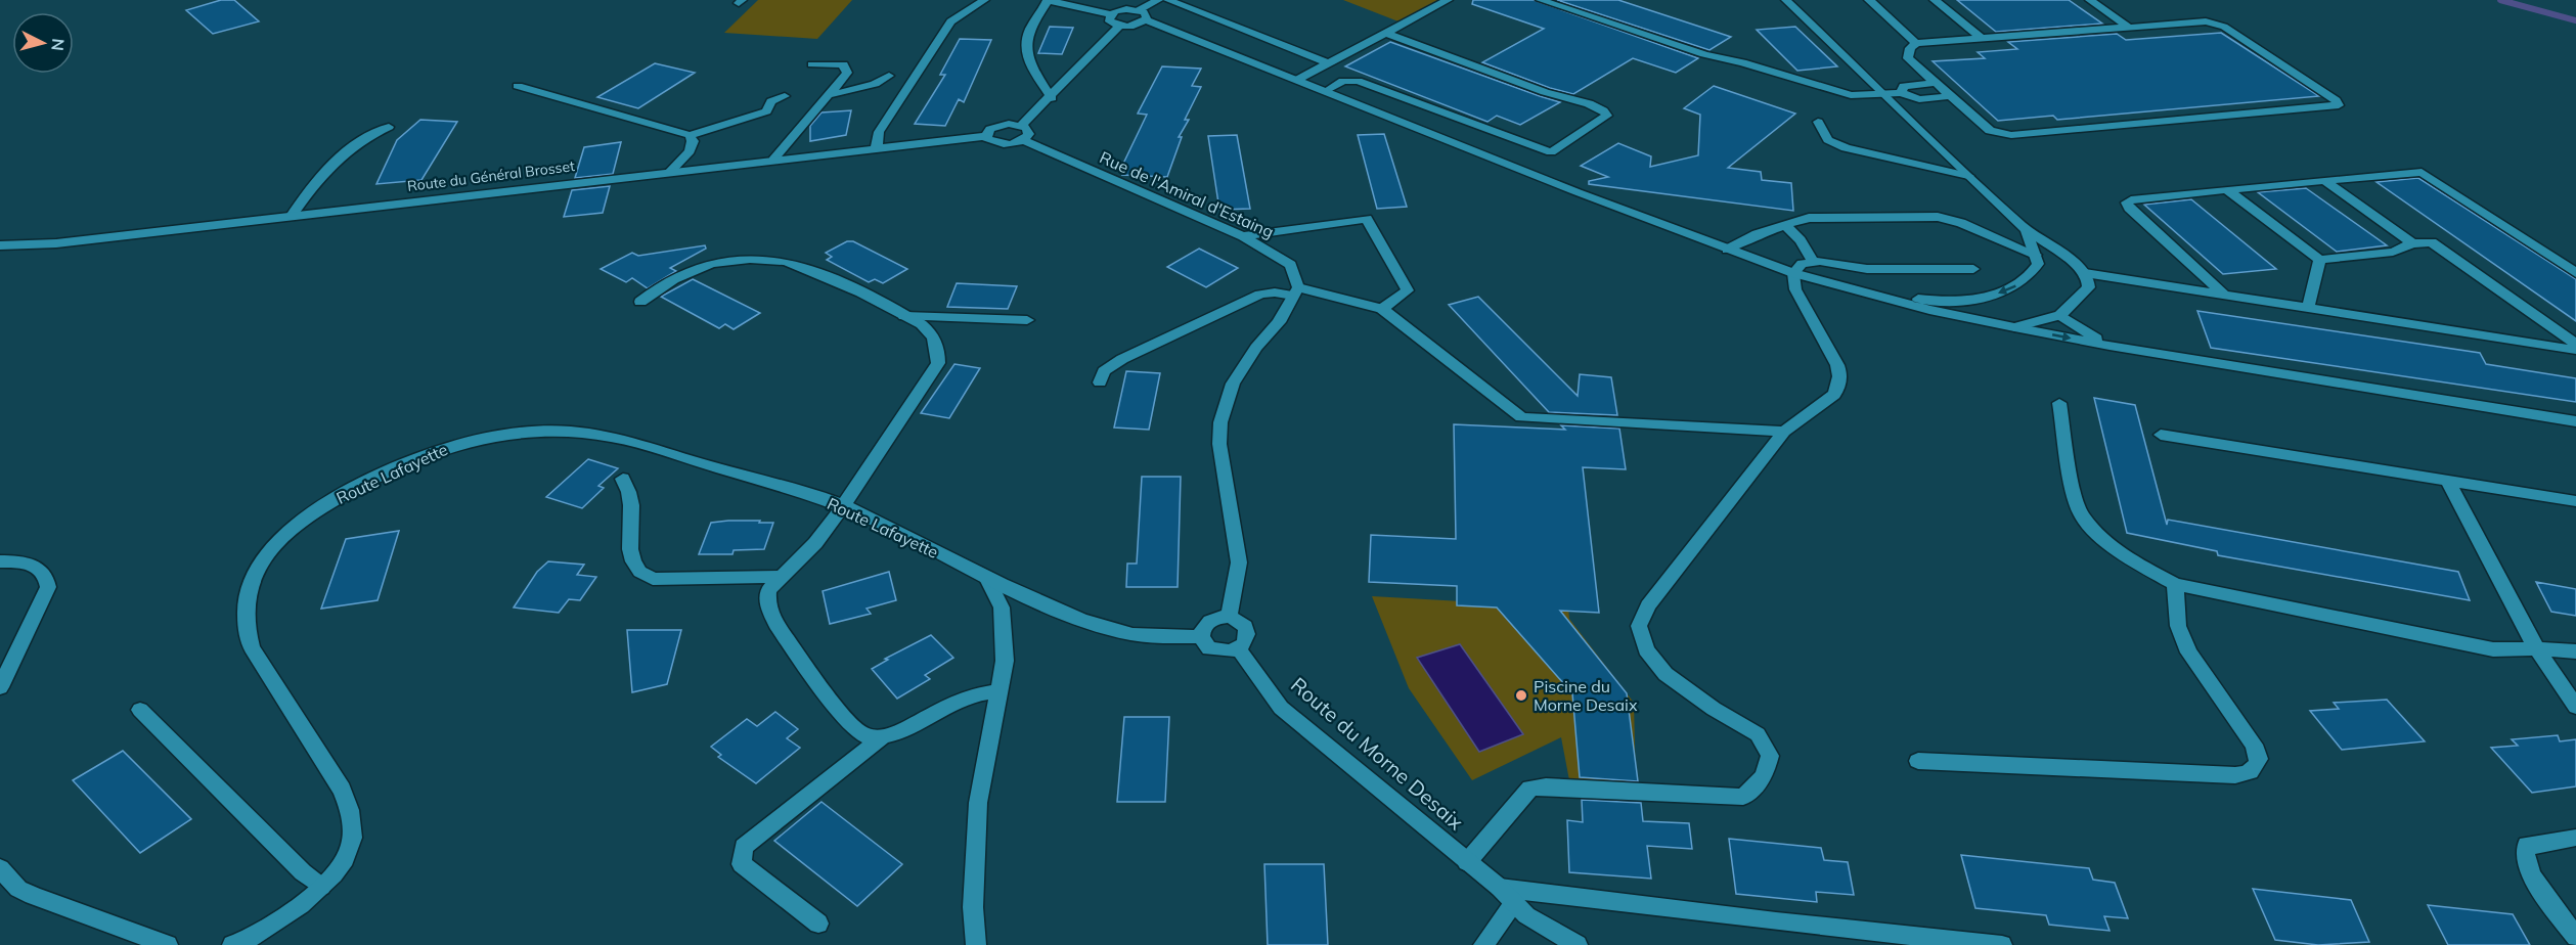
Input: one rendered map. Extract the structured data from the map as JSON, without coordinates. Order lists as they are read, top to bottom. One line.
{"streets":{"street":["Route du Général Brosset","Rue de l'Amiral d'Estaing","Route Lafayette","Route du Morne Desaix"]},"crossings":[["Route Lafayette","Route du Morne Desaix"]],"places":["Piscine du Morne Desaix"],"north":"right"}
